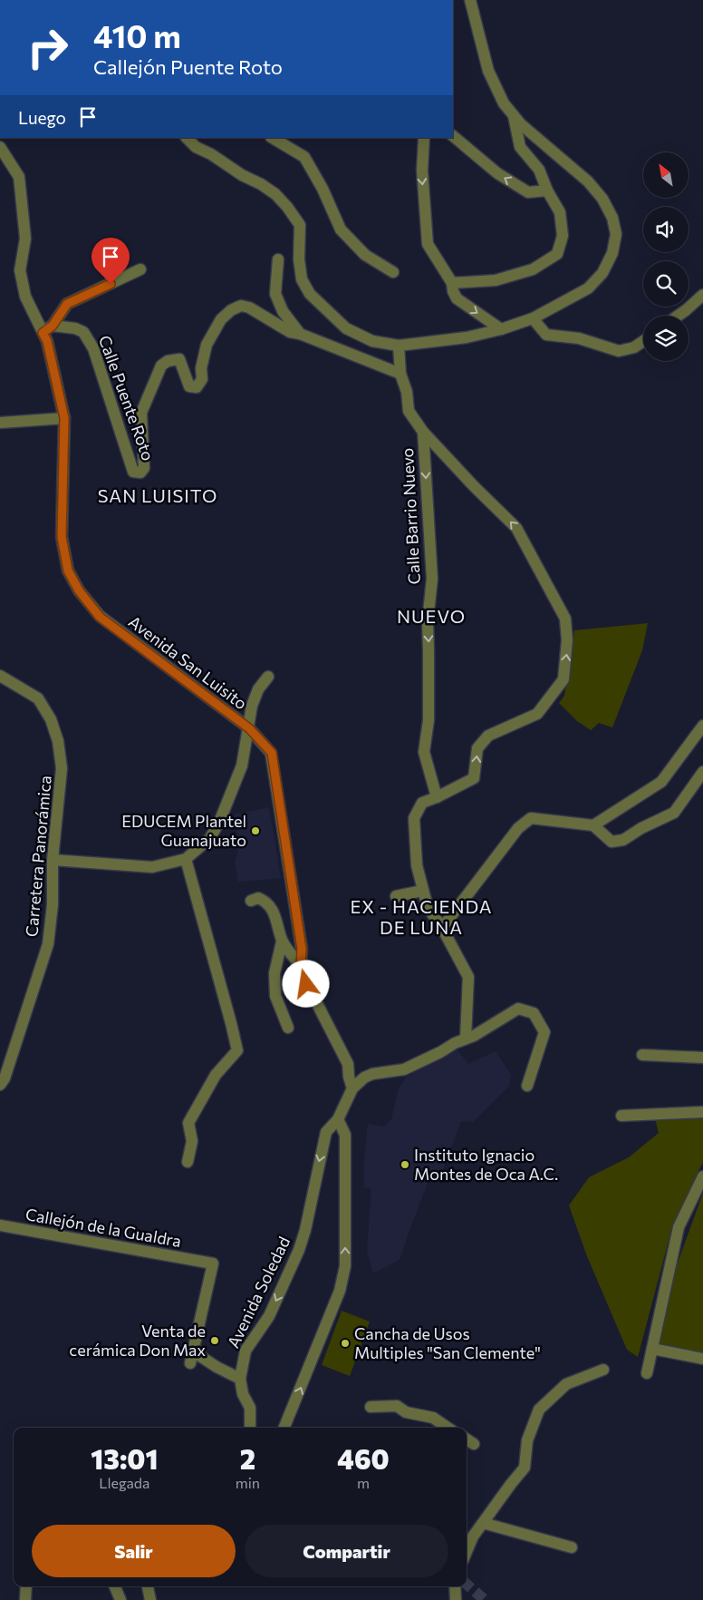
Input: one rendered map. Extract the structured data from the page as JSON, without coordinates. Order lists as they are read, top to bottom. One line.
{"streets":{"street":["Calle Puente Roto","Calle Barrio Nuevo","Avenida San Luisito","Carretera Panorámica","Callejón de la Gualdra","Avenida Soledad"]},"crossings":[["Callejón de la Gualdra","Avenida Soledad"]],"one_way":["Calle Barrio Nuevo"],"districts":["SAN LUISITO","NUEVO","EX - HACIENDA DE LUNA"],"places":["EDUCEM Plantel Guanajuato","Instituto Ignacio Montes de Oca A.C.","Venta de cerámica Don Max","Cancha de Usos Multiples \"San Clemente\""],"north":"top left","page":{"turn":["410 m","Callejón Puente Roto"],"then":"Luego","eta":["13:01","Llegada","2","min","460","m"],"buttons":["Salir","Compartir"]}}
